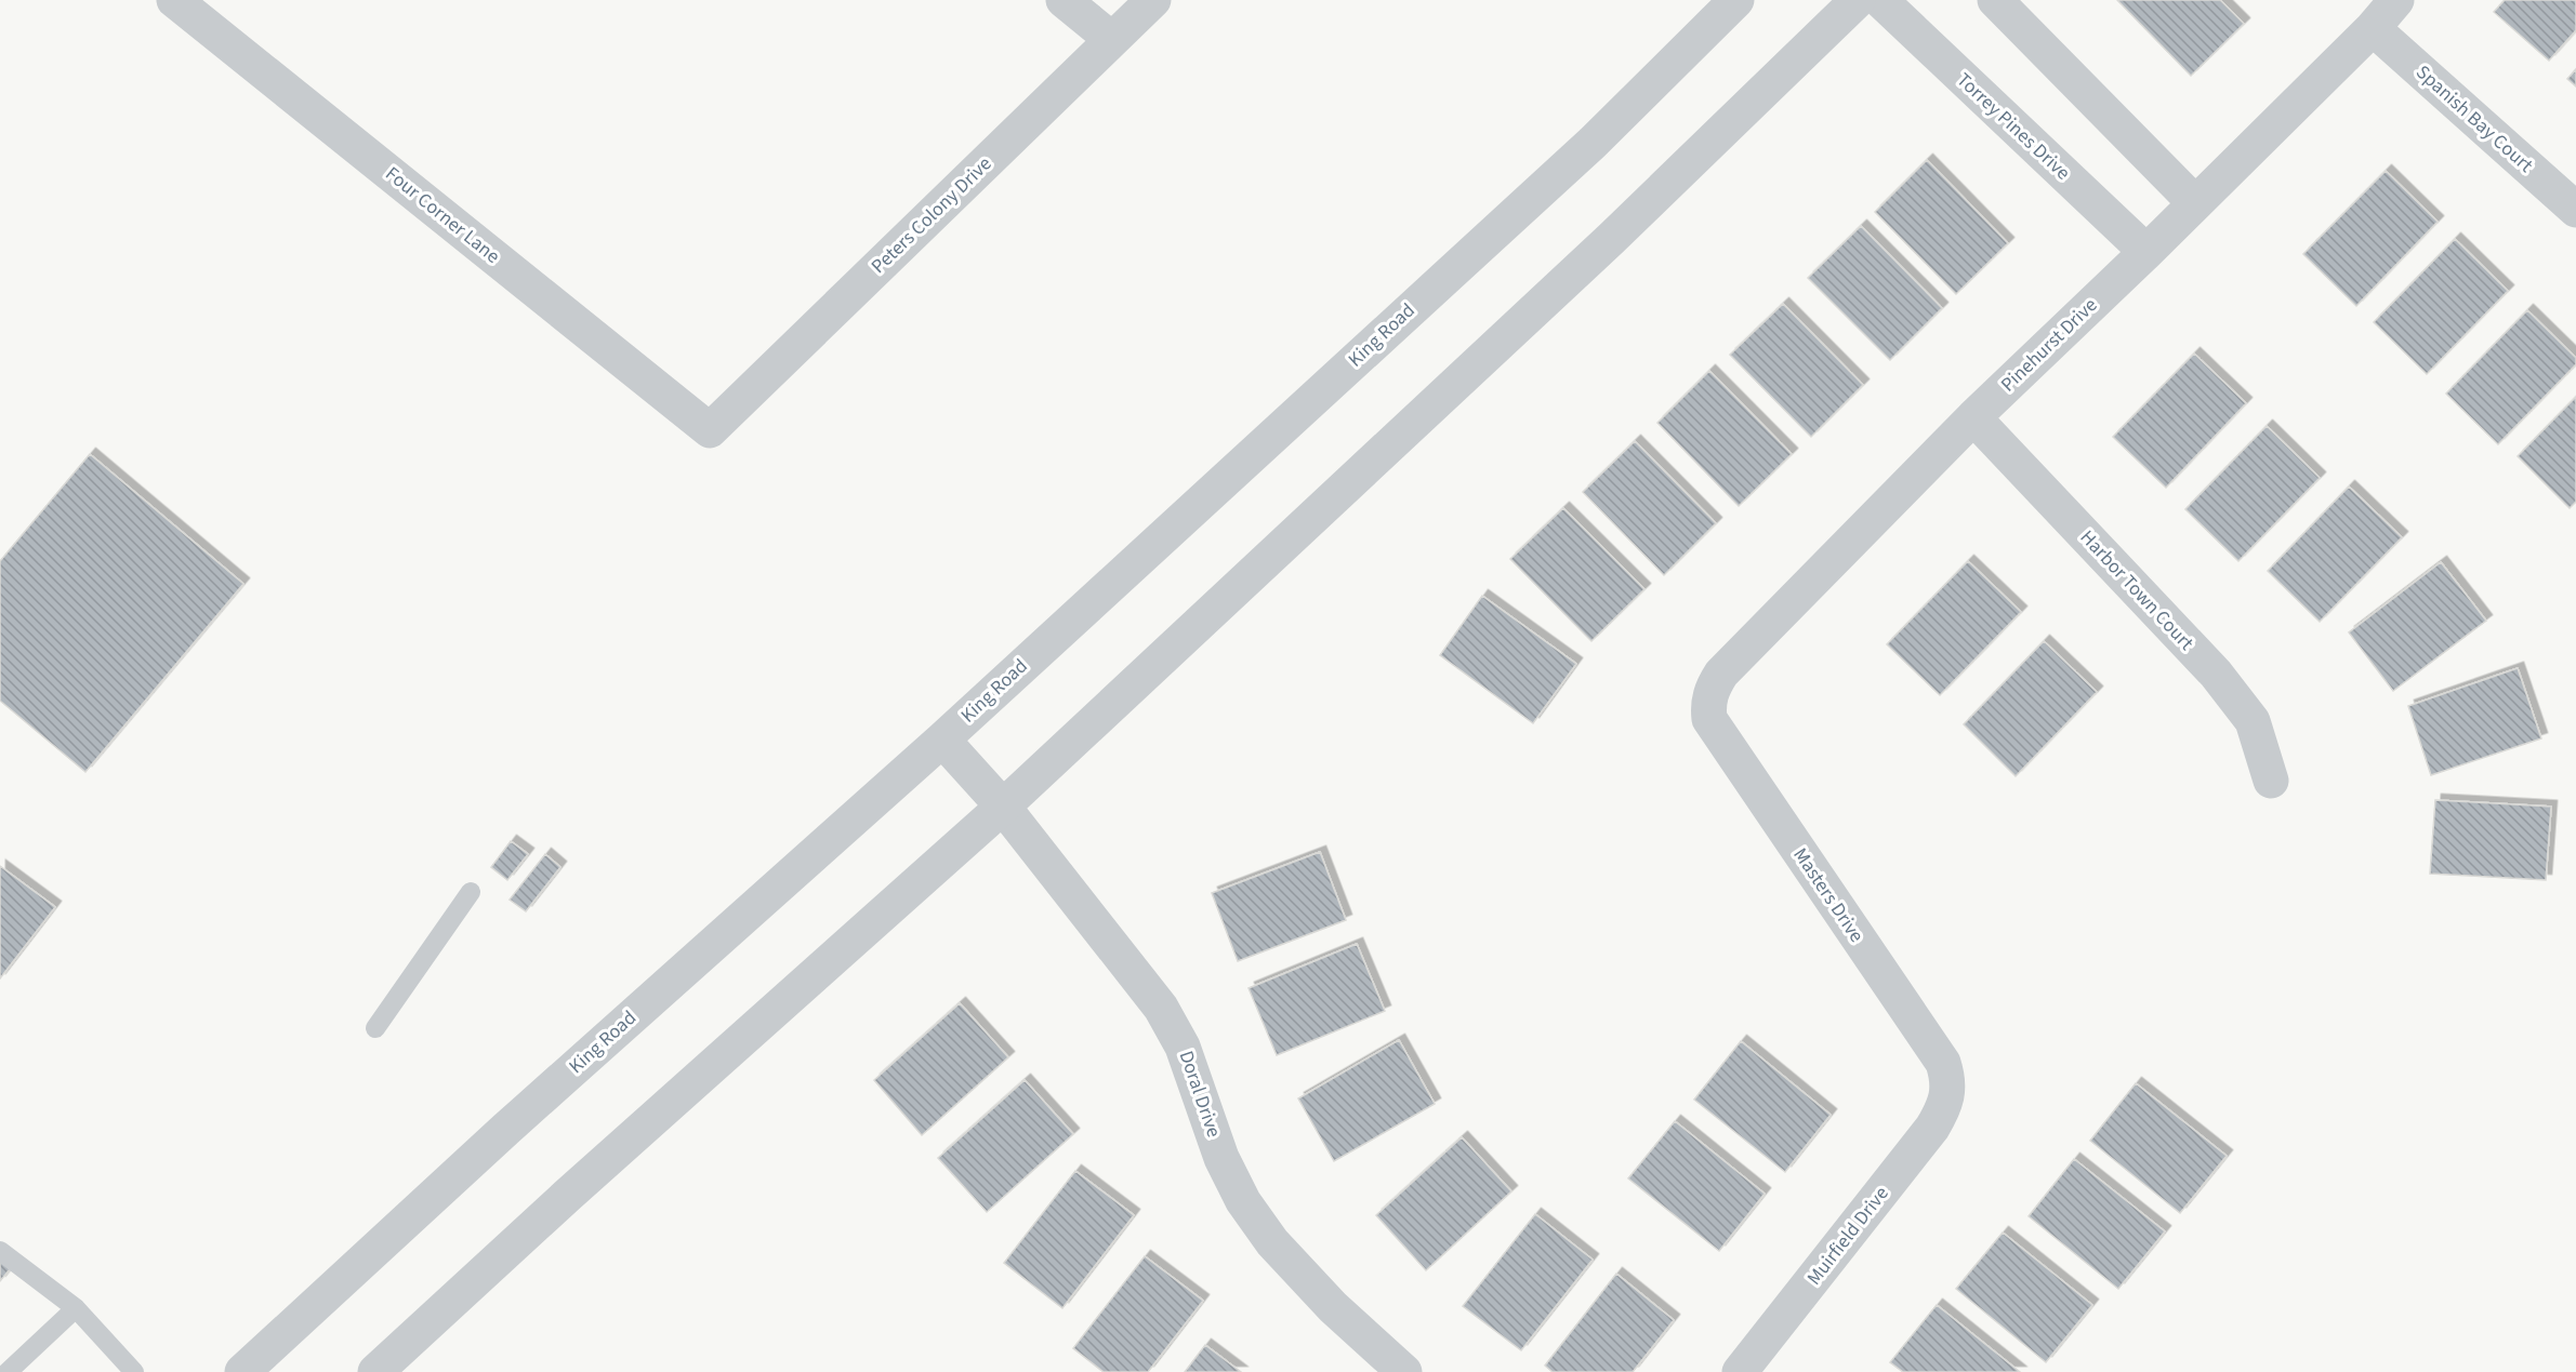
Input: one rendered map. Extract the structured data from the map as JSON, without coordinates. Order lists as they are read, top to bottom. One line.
{"streets":{"street":["Spanish Bay Court","Torrey Pines Drive","Four Corner Lane","Peters Colony Drive","King Road","Pinehurst Drive","Harbor Town Court","Masters Drive","Doral Drive","Muirfield Drive"]},"crossings":[["Spanish Bay Court","Pinehurst Drive"],["Torrey Pines Drive","Pinehurst Drive"],["Four Corner Lane","Peters Colony Drive"],["King Road","Doral Drive"],["Pinehurst Drive","Harbor Town Court"],["Pinehurst Drive","Masters Drive"],["Masters Drive","Muirfield Drive"]]}
